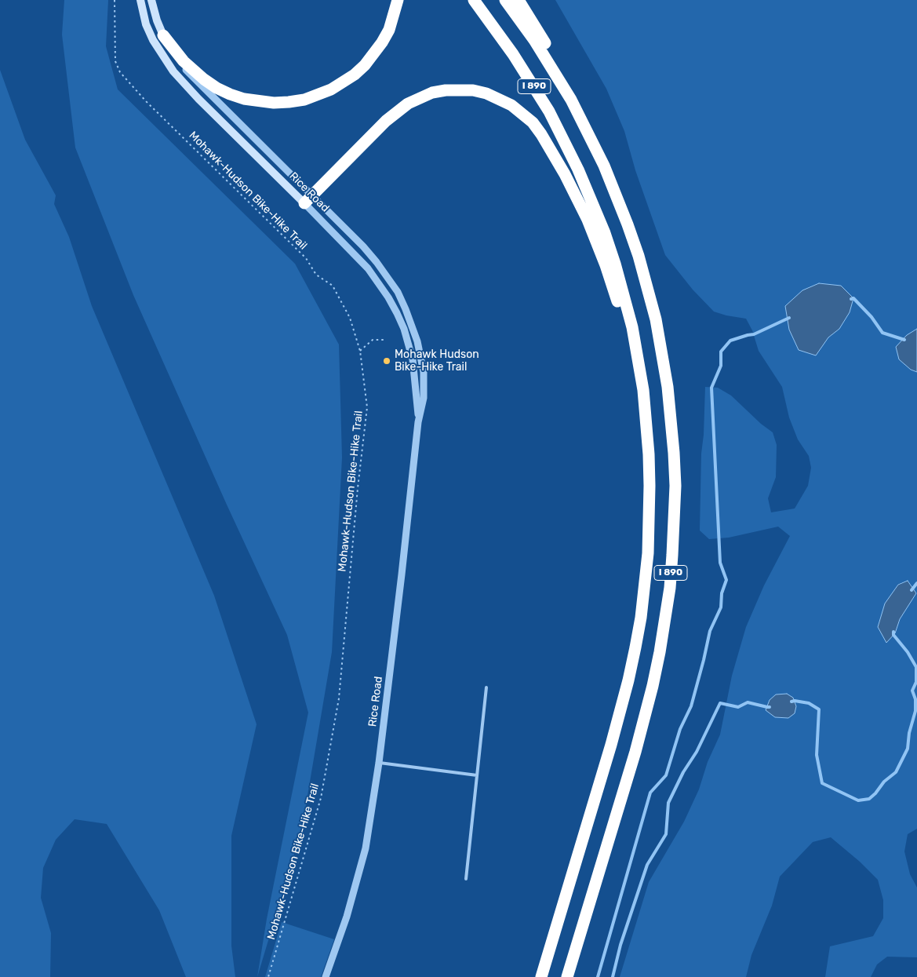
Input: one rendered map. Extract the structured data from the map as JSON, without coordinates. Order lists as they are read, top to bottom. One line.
{"streets":{"highway":["I 890"],"main road":["Rice Road"],"path":["Mohawk-Hudson Bike-Hike Trail"]},"places":["Mohawk Hudson Bike-Hike Trail"]}
